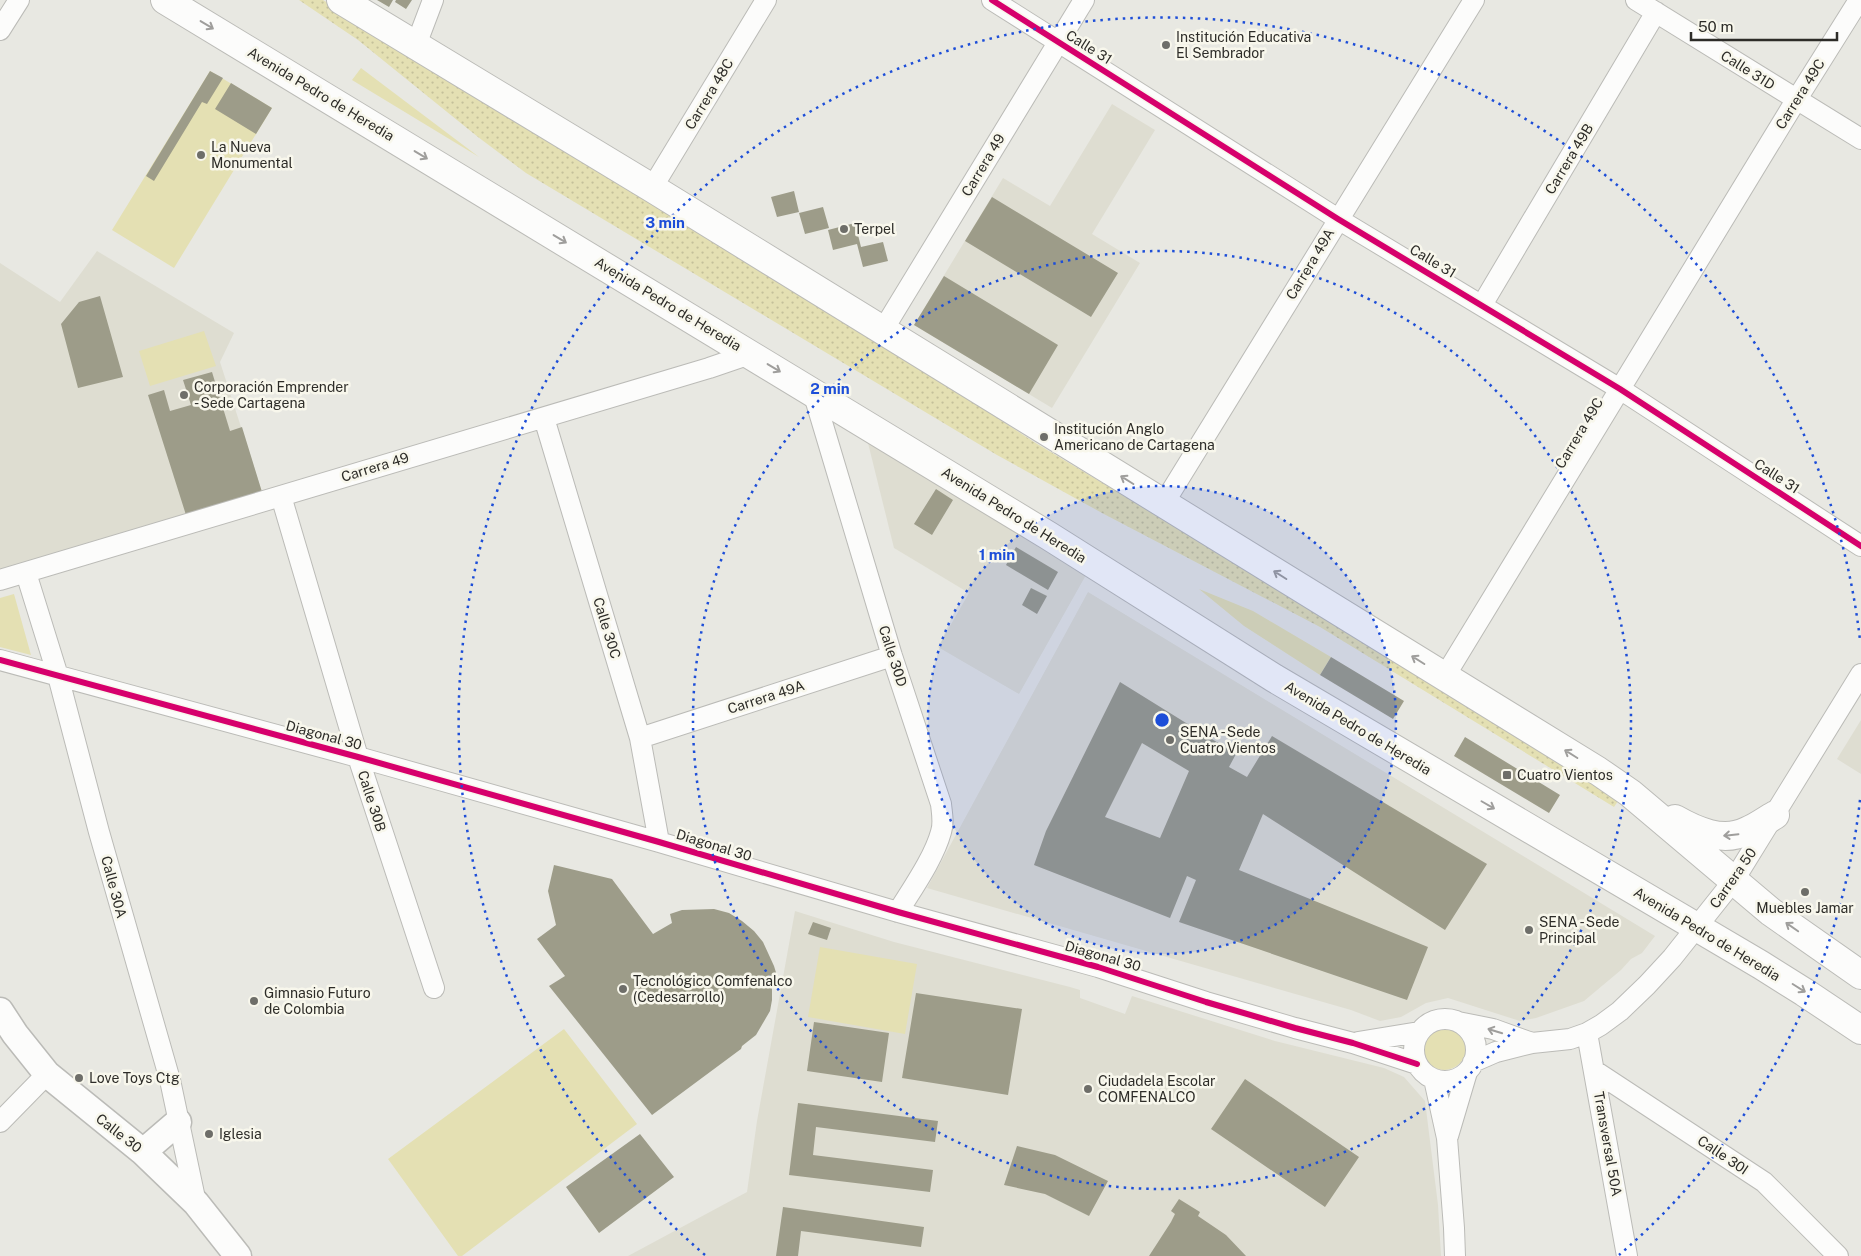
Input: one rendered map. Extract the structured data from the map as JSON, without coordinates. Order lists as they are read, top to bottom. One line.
{"streets":{"highway":["Avenida Pedro de Heredia"],"main road":["Calle 30"],"street":["Calle 31","Calle 31D","Carrera 48C","Carrera 49C","Carrera 49B","Carrera 49","Carrera 49A","Calle 30C","Calle 30D","Diagonal 30","Calle 30B","Carrera 50","Calle 30A","Transversal 50A","Calle 30I"]},"crossings":[["Calle 31","Carrera 49C"],["Calle 31","Carrera 49B"],["Calle 31","Carrera 49"],["Calle 31","Carrera 49A"],["Calle 31D","Carrera 49C"],["Calle 31D","Carrera 49B"],["Avenida Pedro de Heredia","Carrera 49"],["Avenida Pedro de Heredia","Calle 30D"],["Avenida Pedro de Heredia","Carrera 50"],["Carrera 49","Calle 30C"],["Carrera 49","Calle 30B"],["Carrera 49","Calle 30A"],["Carrera 49A","Calle 30C"],["Carrera 49A","Calle 30D"],["Calle 30C","Diagonal 30"],["Calle 30D","Diagonal 30"],["Diagonal 30","Calle 30B"],["Diagonal 30","Carrera 50"],["Diagonal 30","Calle 30A"],["Carrera 50","Transversal 50A"],["Calle 30A","Calle 30"],["Transversal 50A","Calle 30I"]],"places":{"other":["Institución Educativa El Sembrador","La Nueva Monumental","Terpel","Corporación Emprender - Sede Cartagena","Institución Anglo Americano de Cartagena","SENA - Sede Cuatro Vientos","Muebles Jamar","SENA - Sede Principal","Tecnológico Comfenalco (Cedesarrollo)","Gimnasio Futuro de Colombia","Love Toys Ctg","Ciudadela Escolar COMFENALCO","Iglesia"],"transit":["Cuatro Vientos"]},"scale_bar":"50 m","rings":["3 min","2 min","1 min"]}
